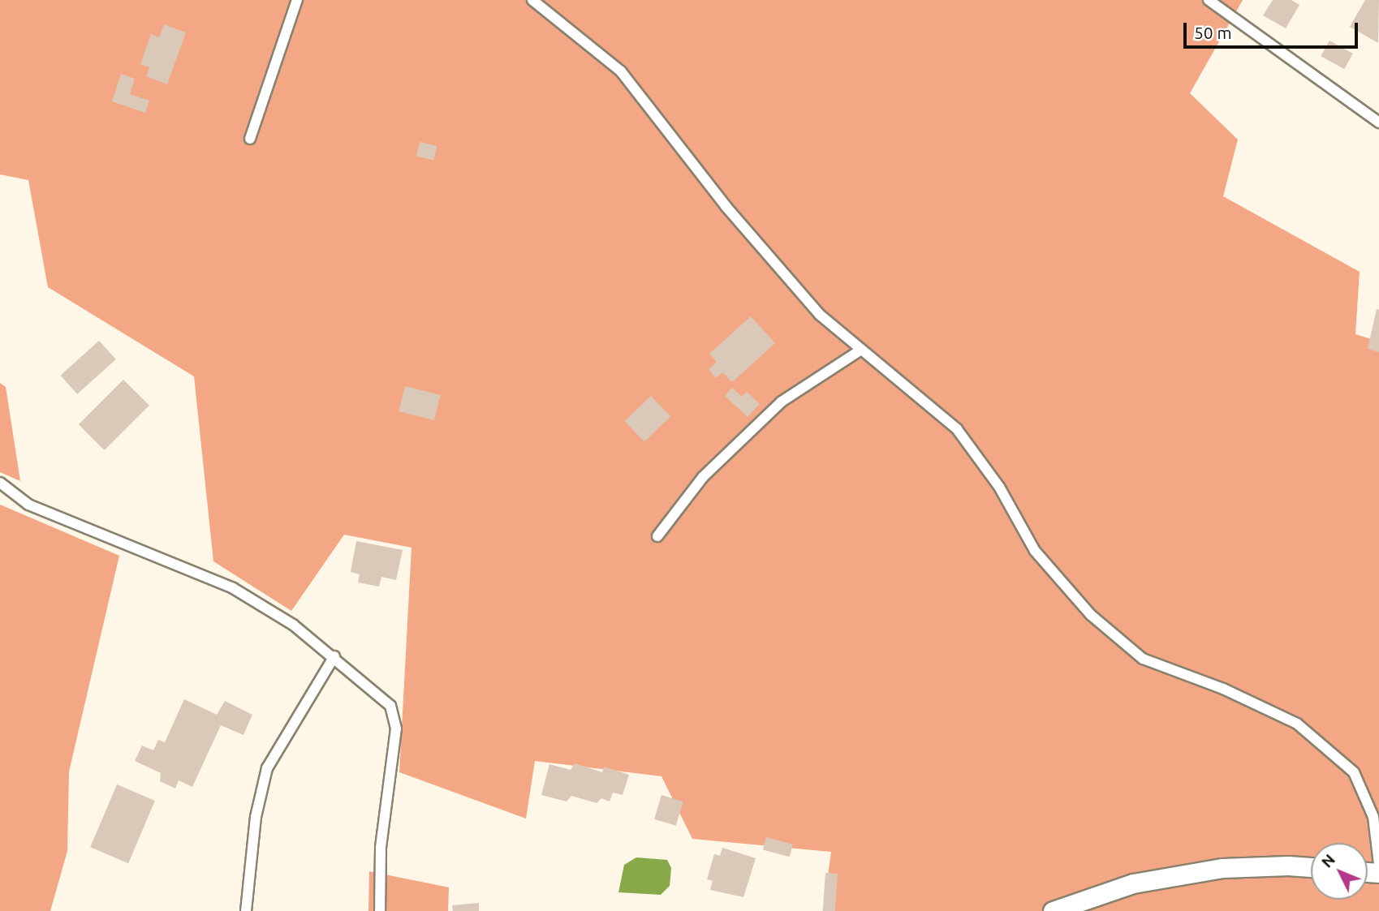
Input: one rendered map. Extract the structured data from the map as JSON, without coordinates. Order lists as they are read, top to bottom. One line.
{"scale_bar":"50 m","north":"top left"}
